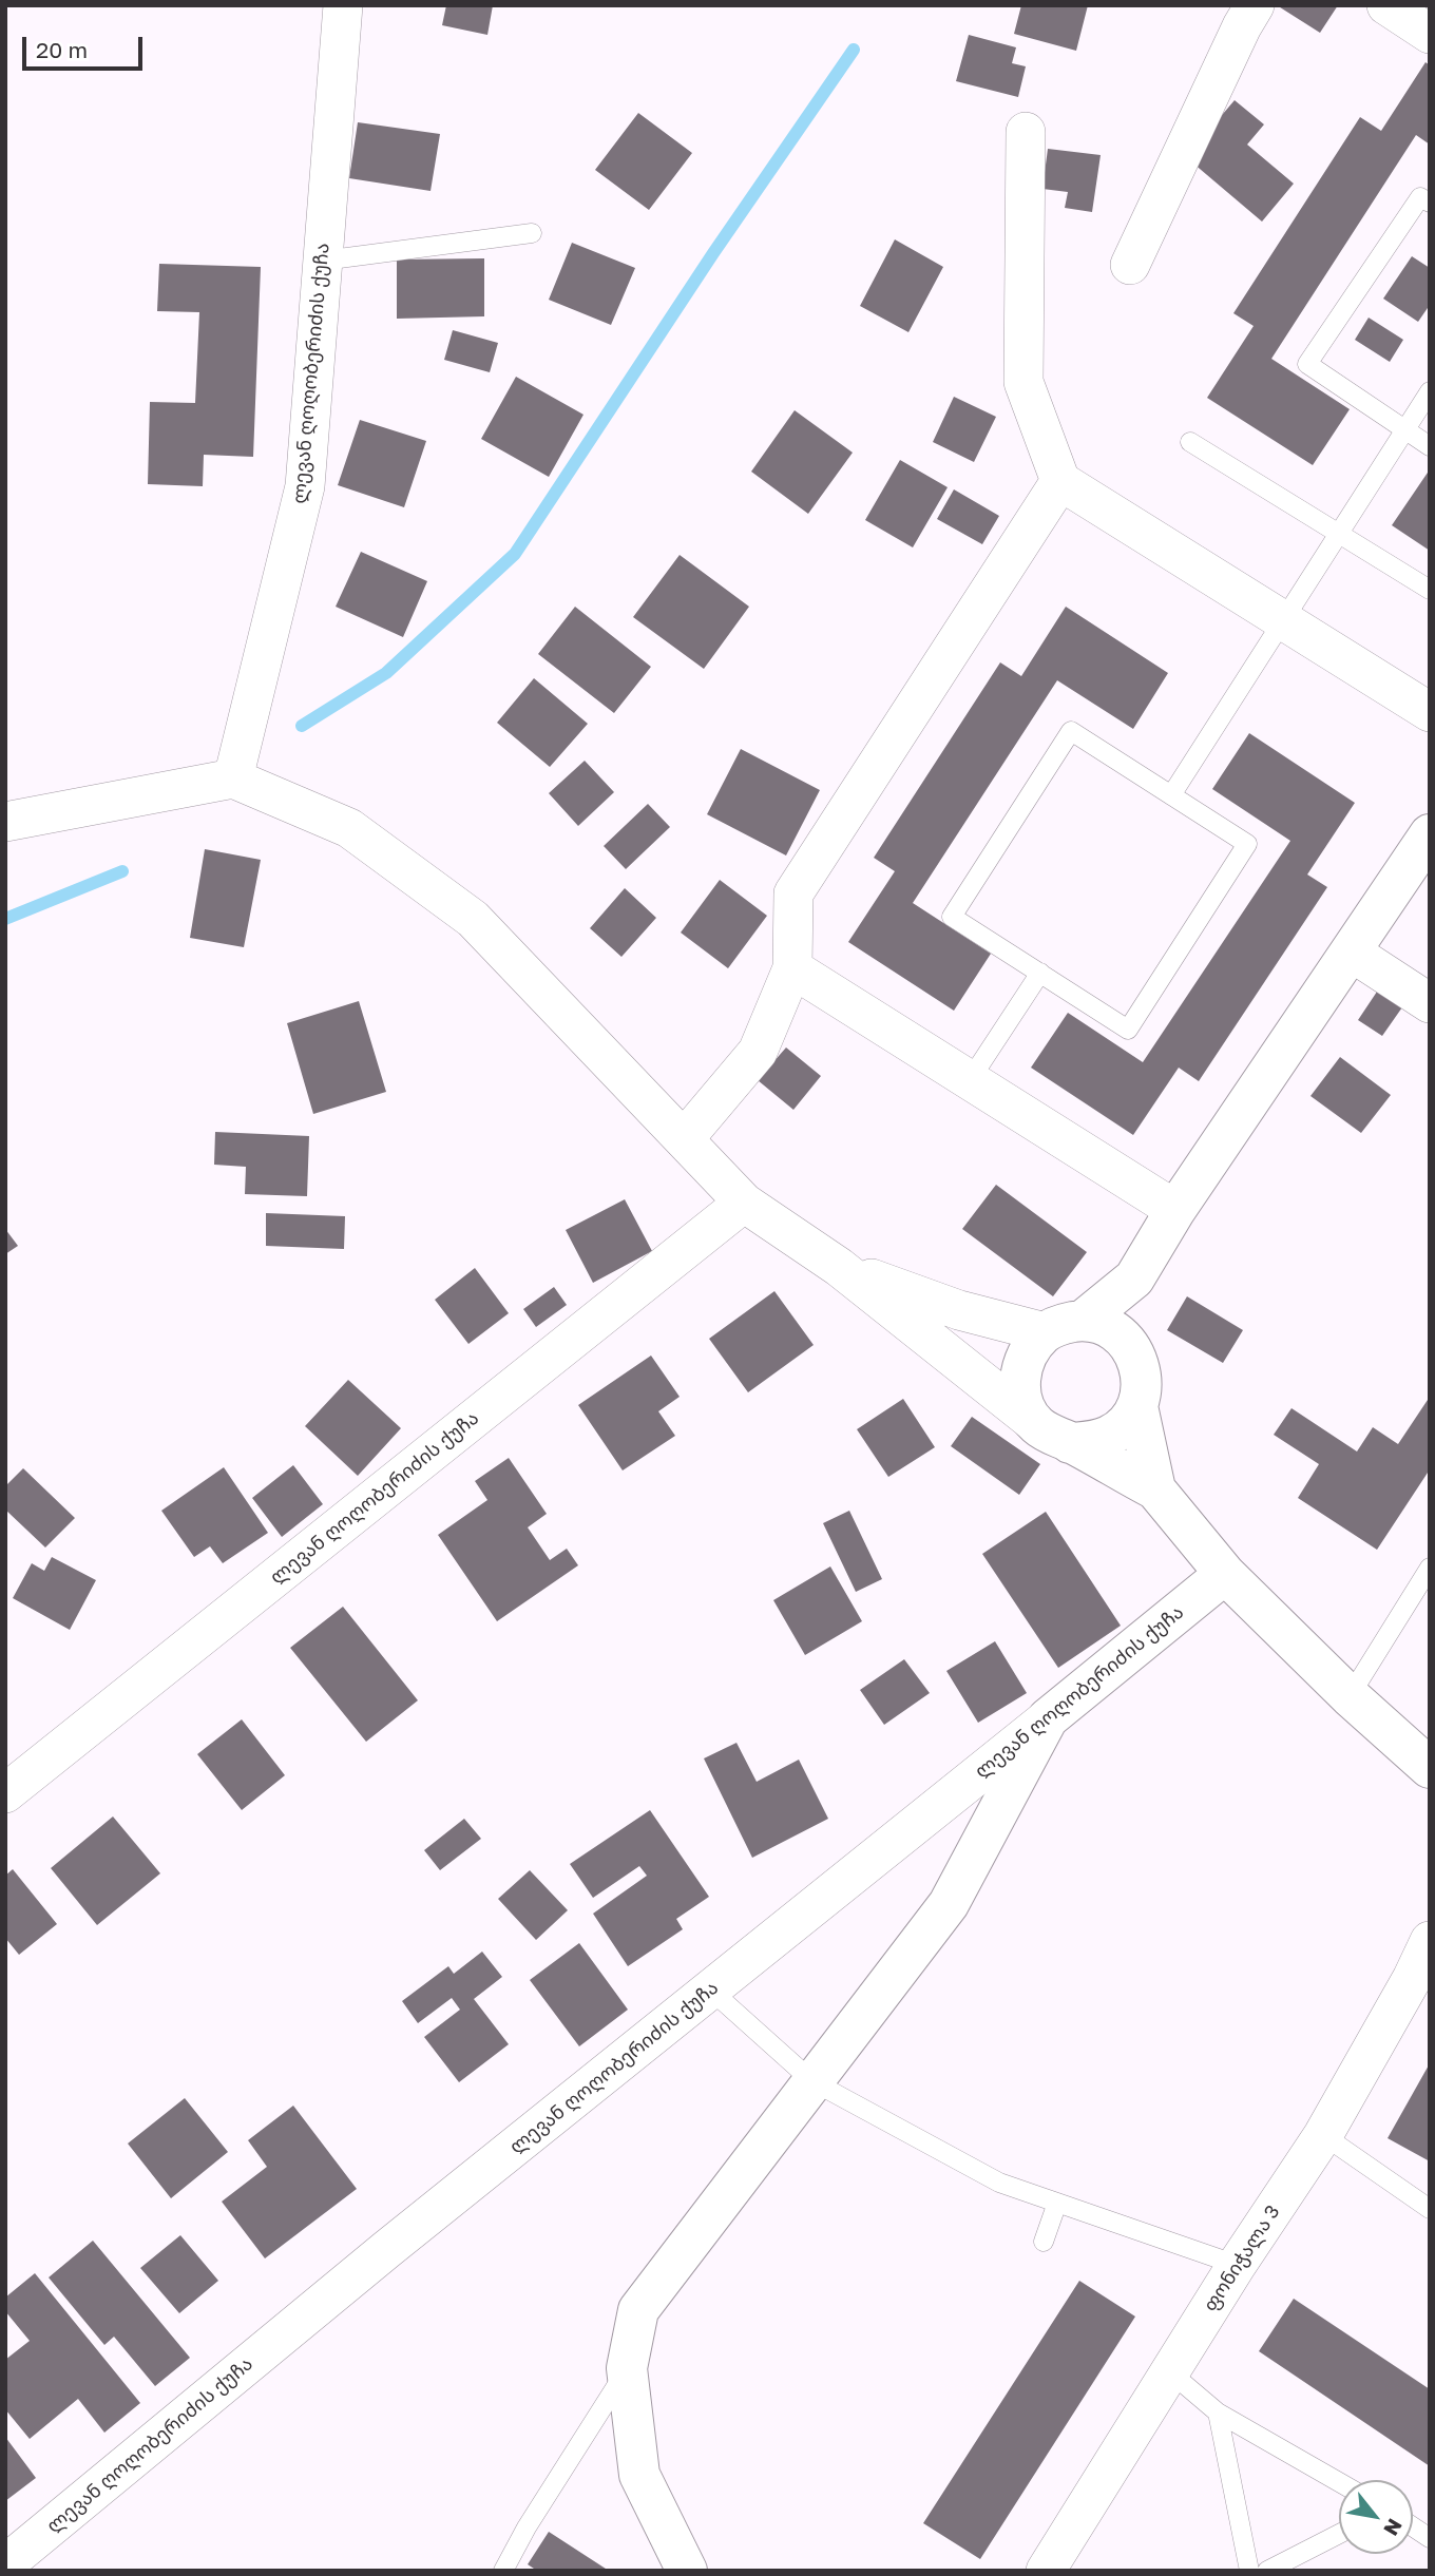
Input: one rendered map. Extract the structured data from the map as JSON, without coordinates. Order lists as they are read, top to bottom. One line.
{"streets":{"street":["ლევან ღოღობერიძის ქუჩა","ფონიჭალა 3"]},"scale_bar":"20 m","north":"bottom right"}
